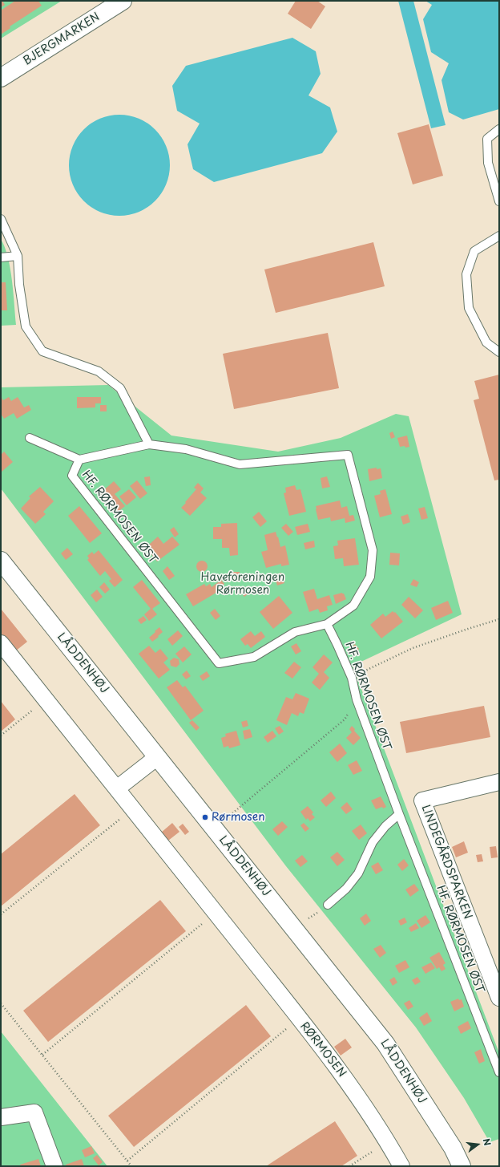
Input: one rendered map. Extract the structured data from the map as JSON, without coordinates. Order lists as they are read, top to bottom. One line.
{"streets":{"street":["BJERGMARKEN","LÅDDENHØJ","LINDEGÅRDSPARKEN","RØRMOSEN"],"lane":["HF. RØRMOSEN ØST"]},"parks":["Haveforeningen Rørmosen"],"places":["Rørmosen"],"north":"right"}
